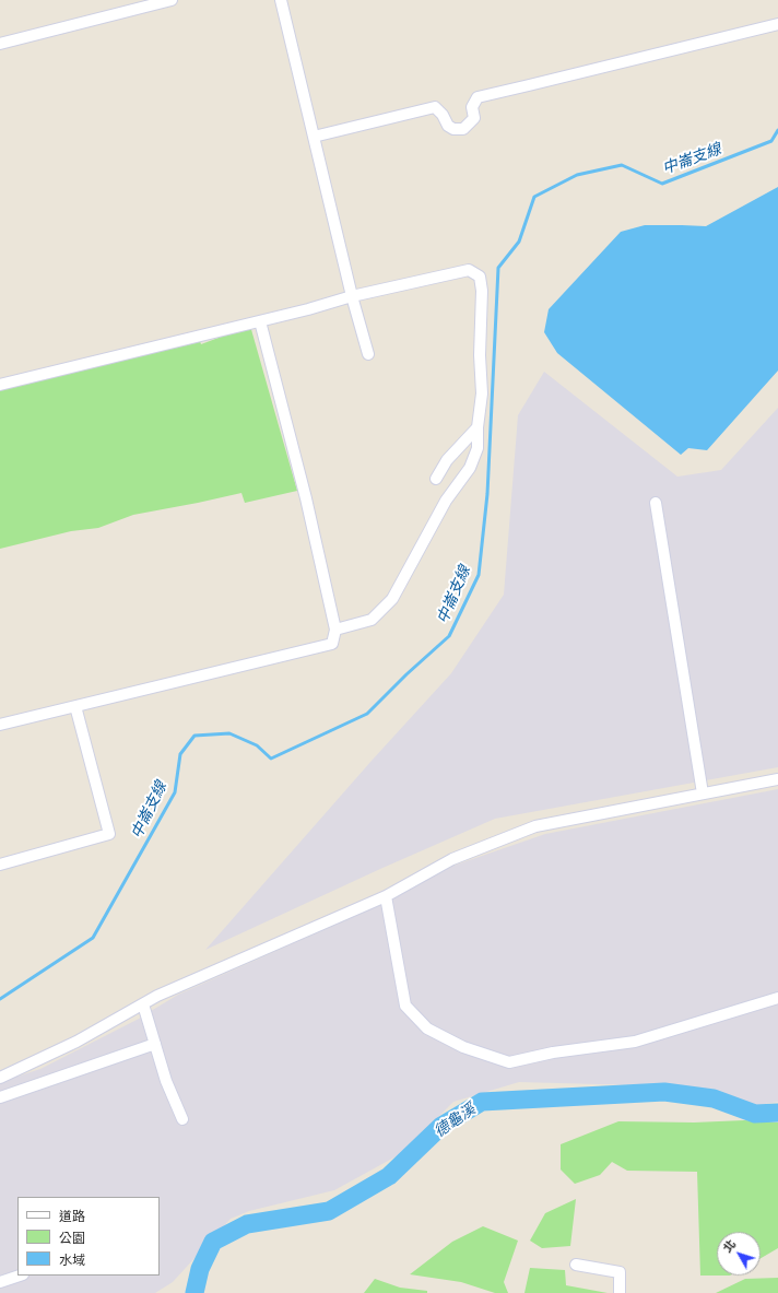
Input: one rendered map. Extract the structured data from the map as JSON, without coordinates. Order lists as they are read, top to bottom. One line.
{"water":["中崙支線","德龜溪"],"legend":["道路","公園","水域"],"north":"top left"}
